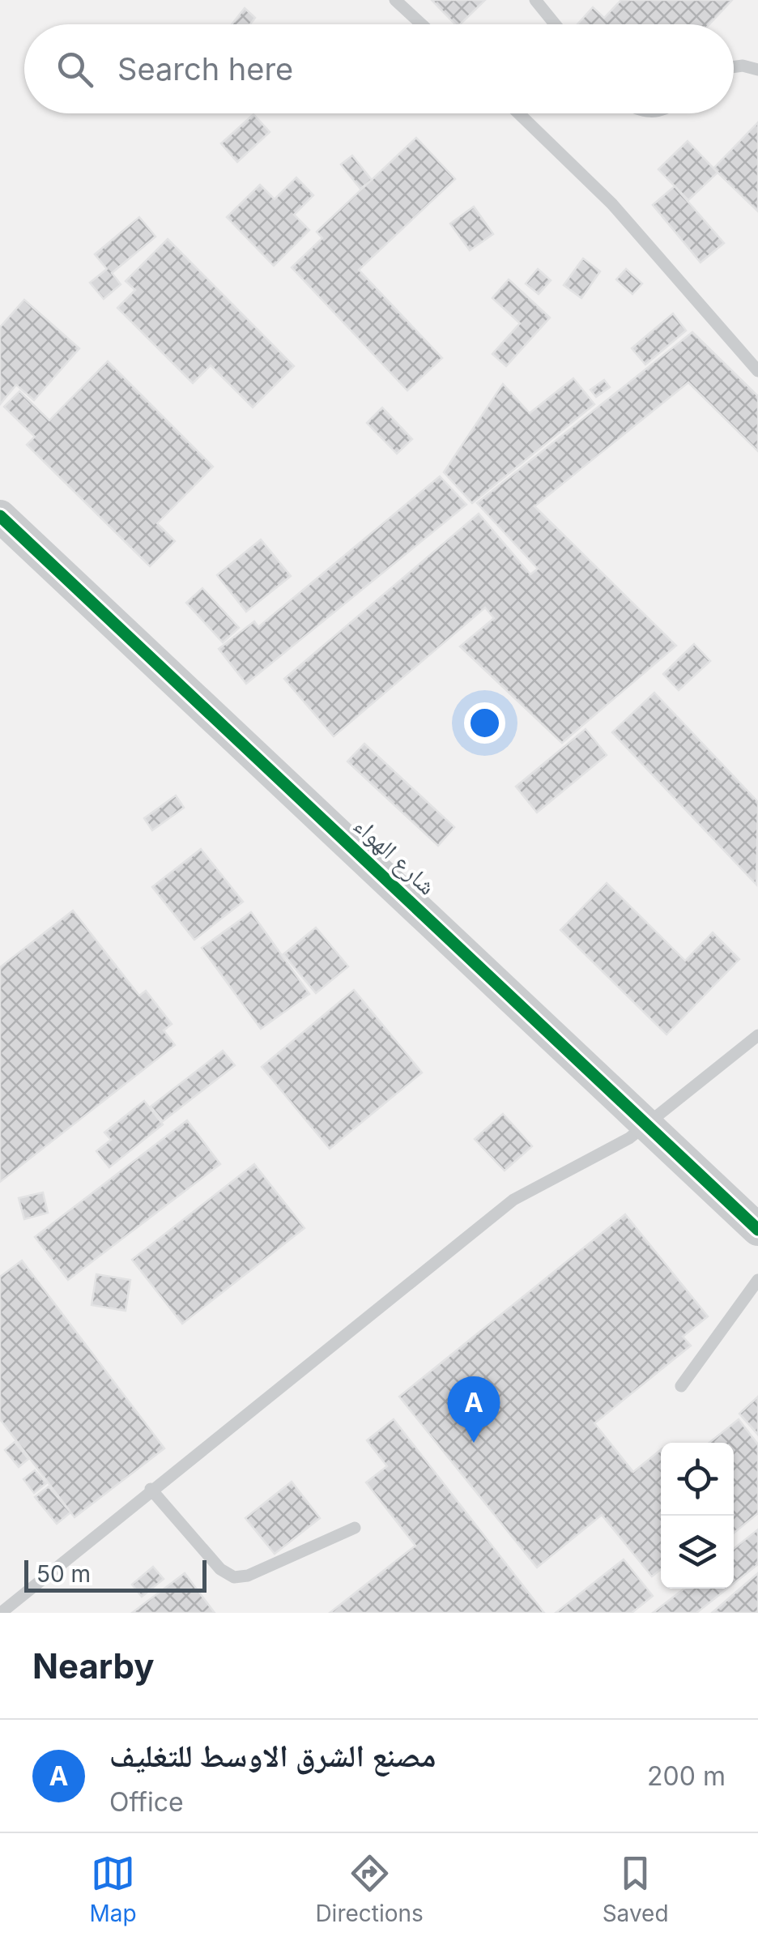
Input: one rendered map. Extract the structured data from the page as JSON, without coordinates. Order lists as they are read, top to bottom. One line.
{"streets":{"street":["شارع الهواء"]},"scale_bar":"50 m","page":{"search":"Search here","pins":"A","scale":"50 m","heading":"Nearby","list":[{"mark":"A","name":"مصنع الشرق الاوسط للتغليف","note":"Office","value":"200 m"}],"nav":["Map","Directions","Saved"]}}
